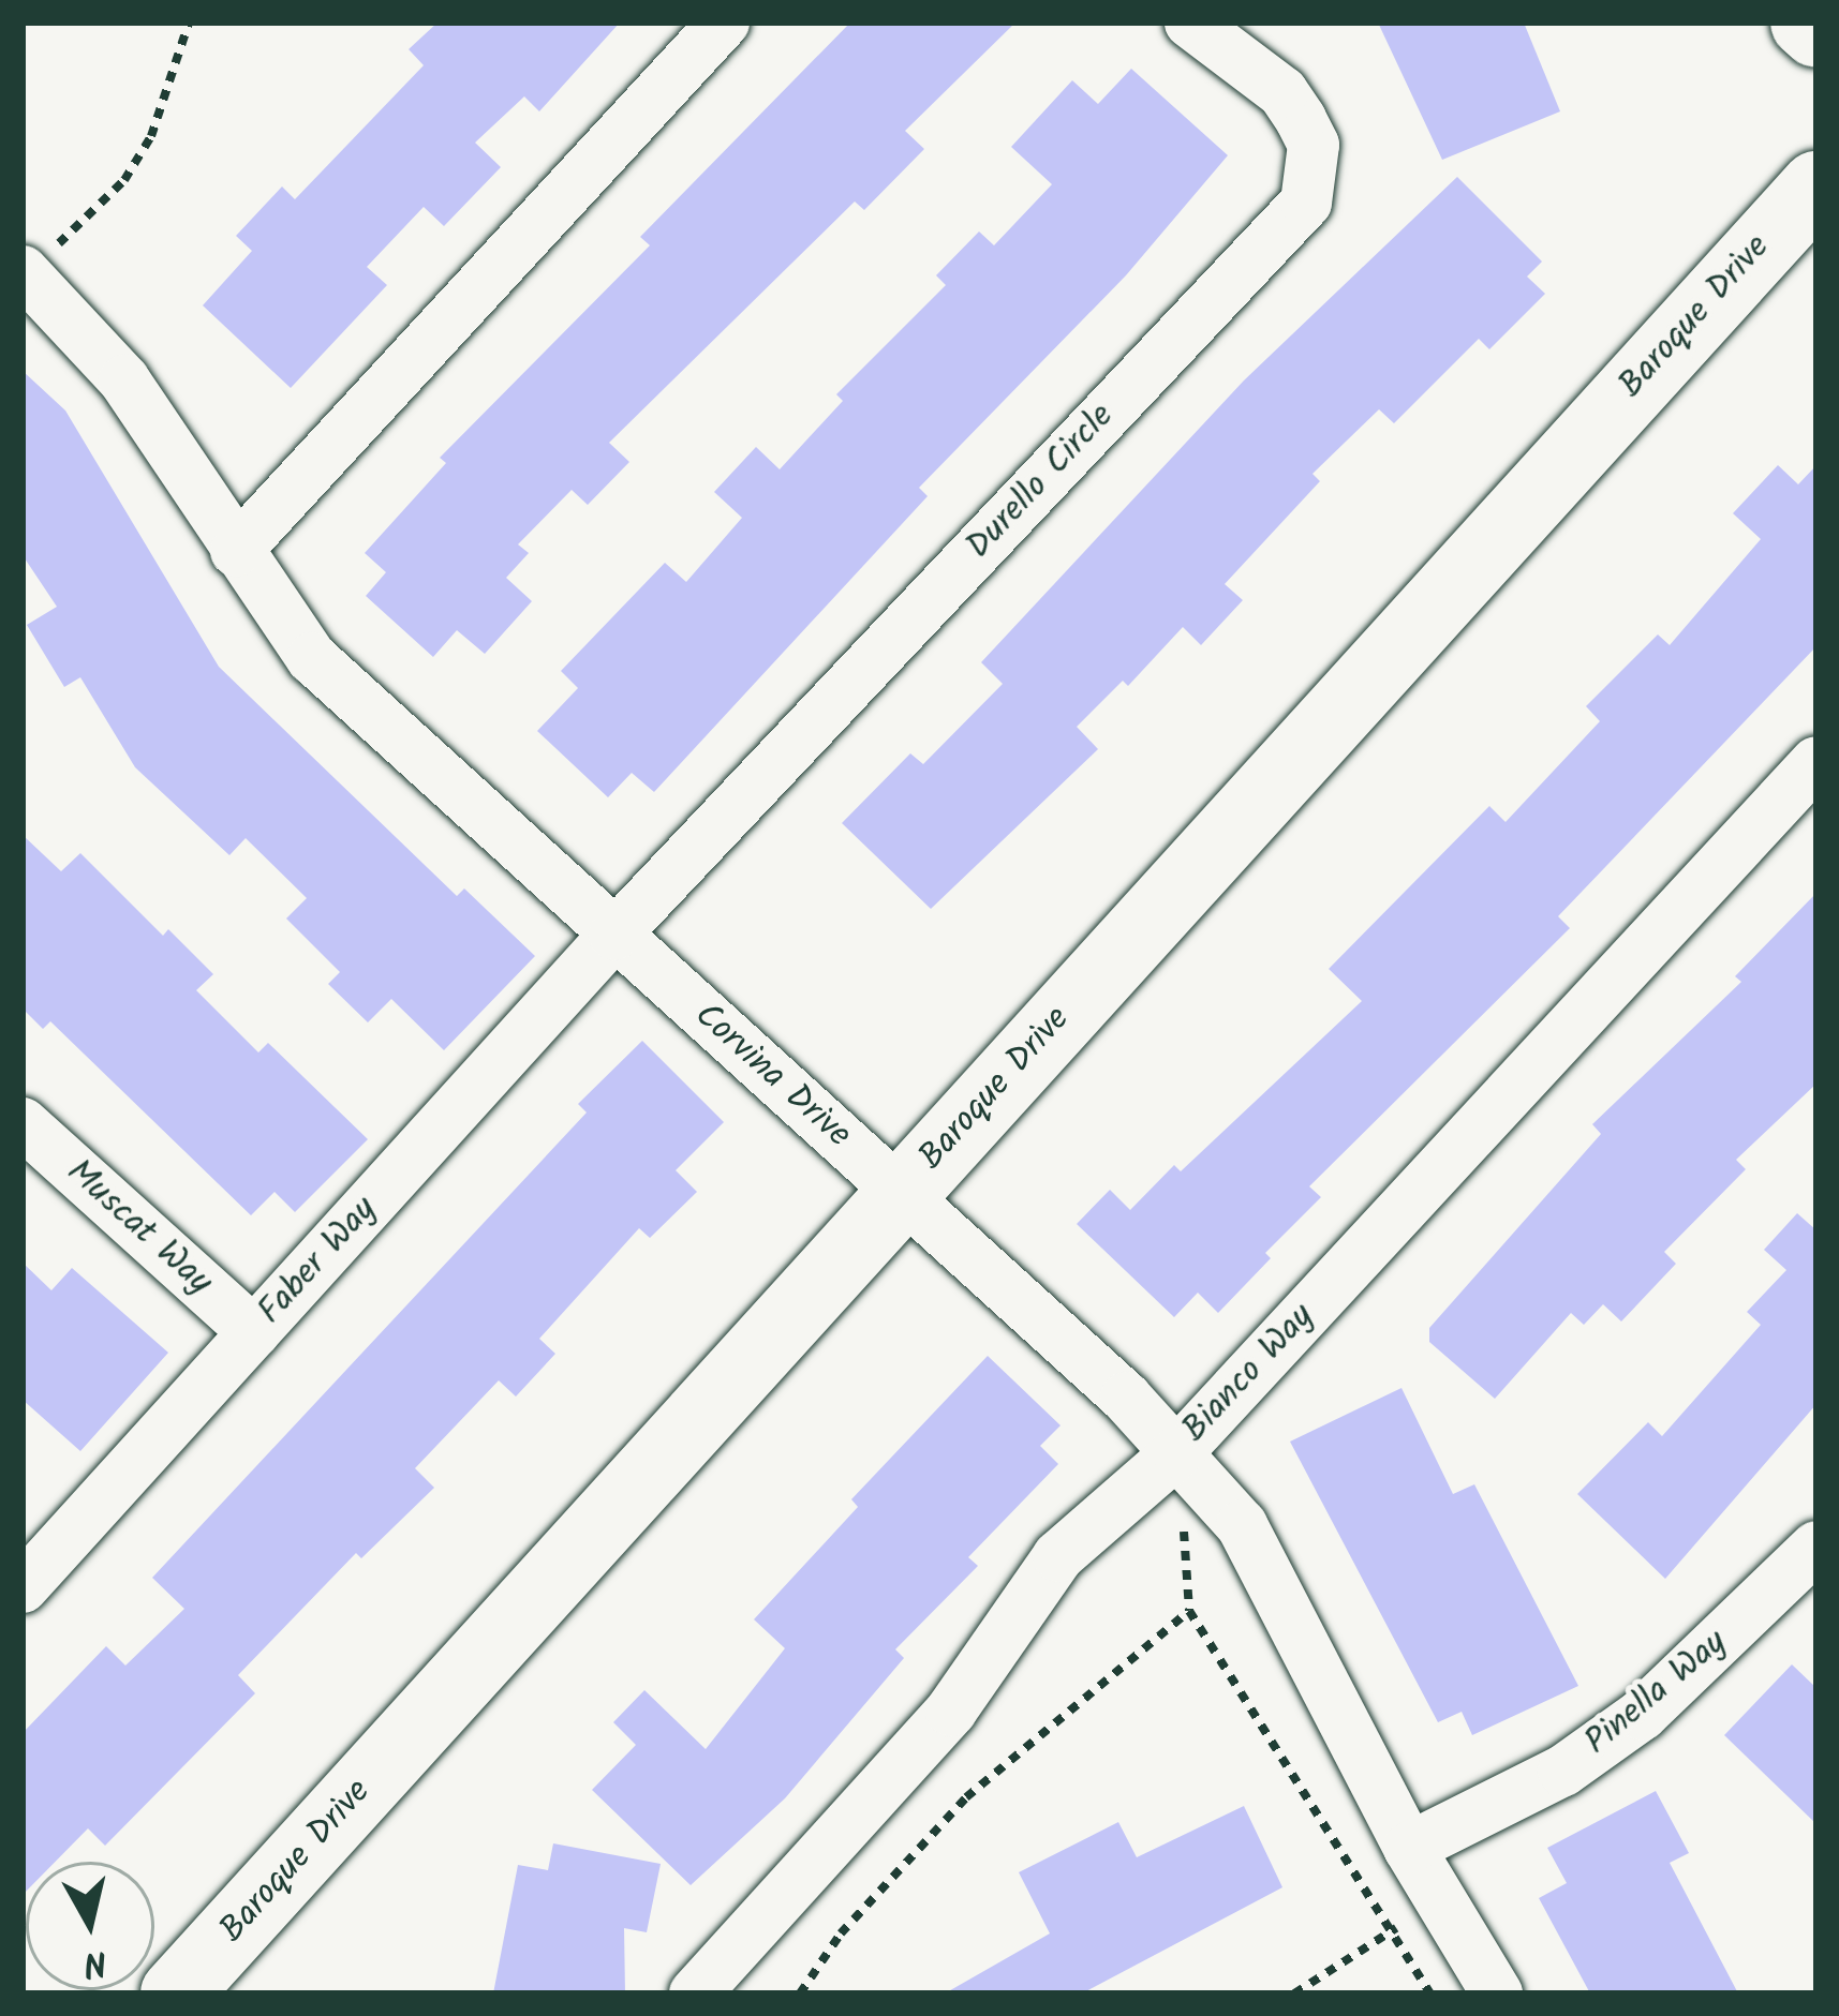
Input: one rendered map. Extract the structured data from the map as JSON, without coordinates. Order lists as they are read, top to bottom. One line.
{"streets":{"street":["Baroque Drive","Durello Circle","Corvina Drive","Muscat Way","Faber Way","Bianco Way","Pinella Way"]},"crossings":[["Baroque Drive","Corvina Drive"],["Durello Circle","Corvina Drive"],["Durello Circle","Faber Way"],["Corvina Drive","Faber Way"],["Corvina Drive","Bianco Way"],["Corvina Drive","Pinella Way"],["Muscat Way","Faber Way"]],"north":"bottom"}
